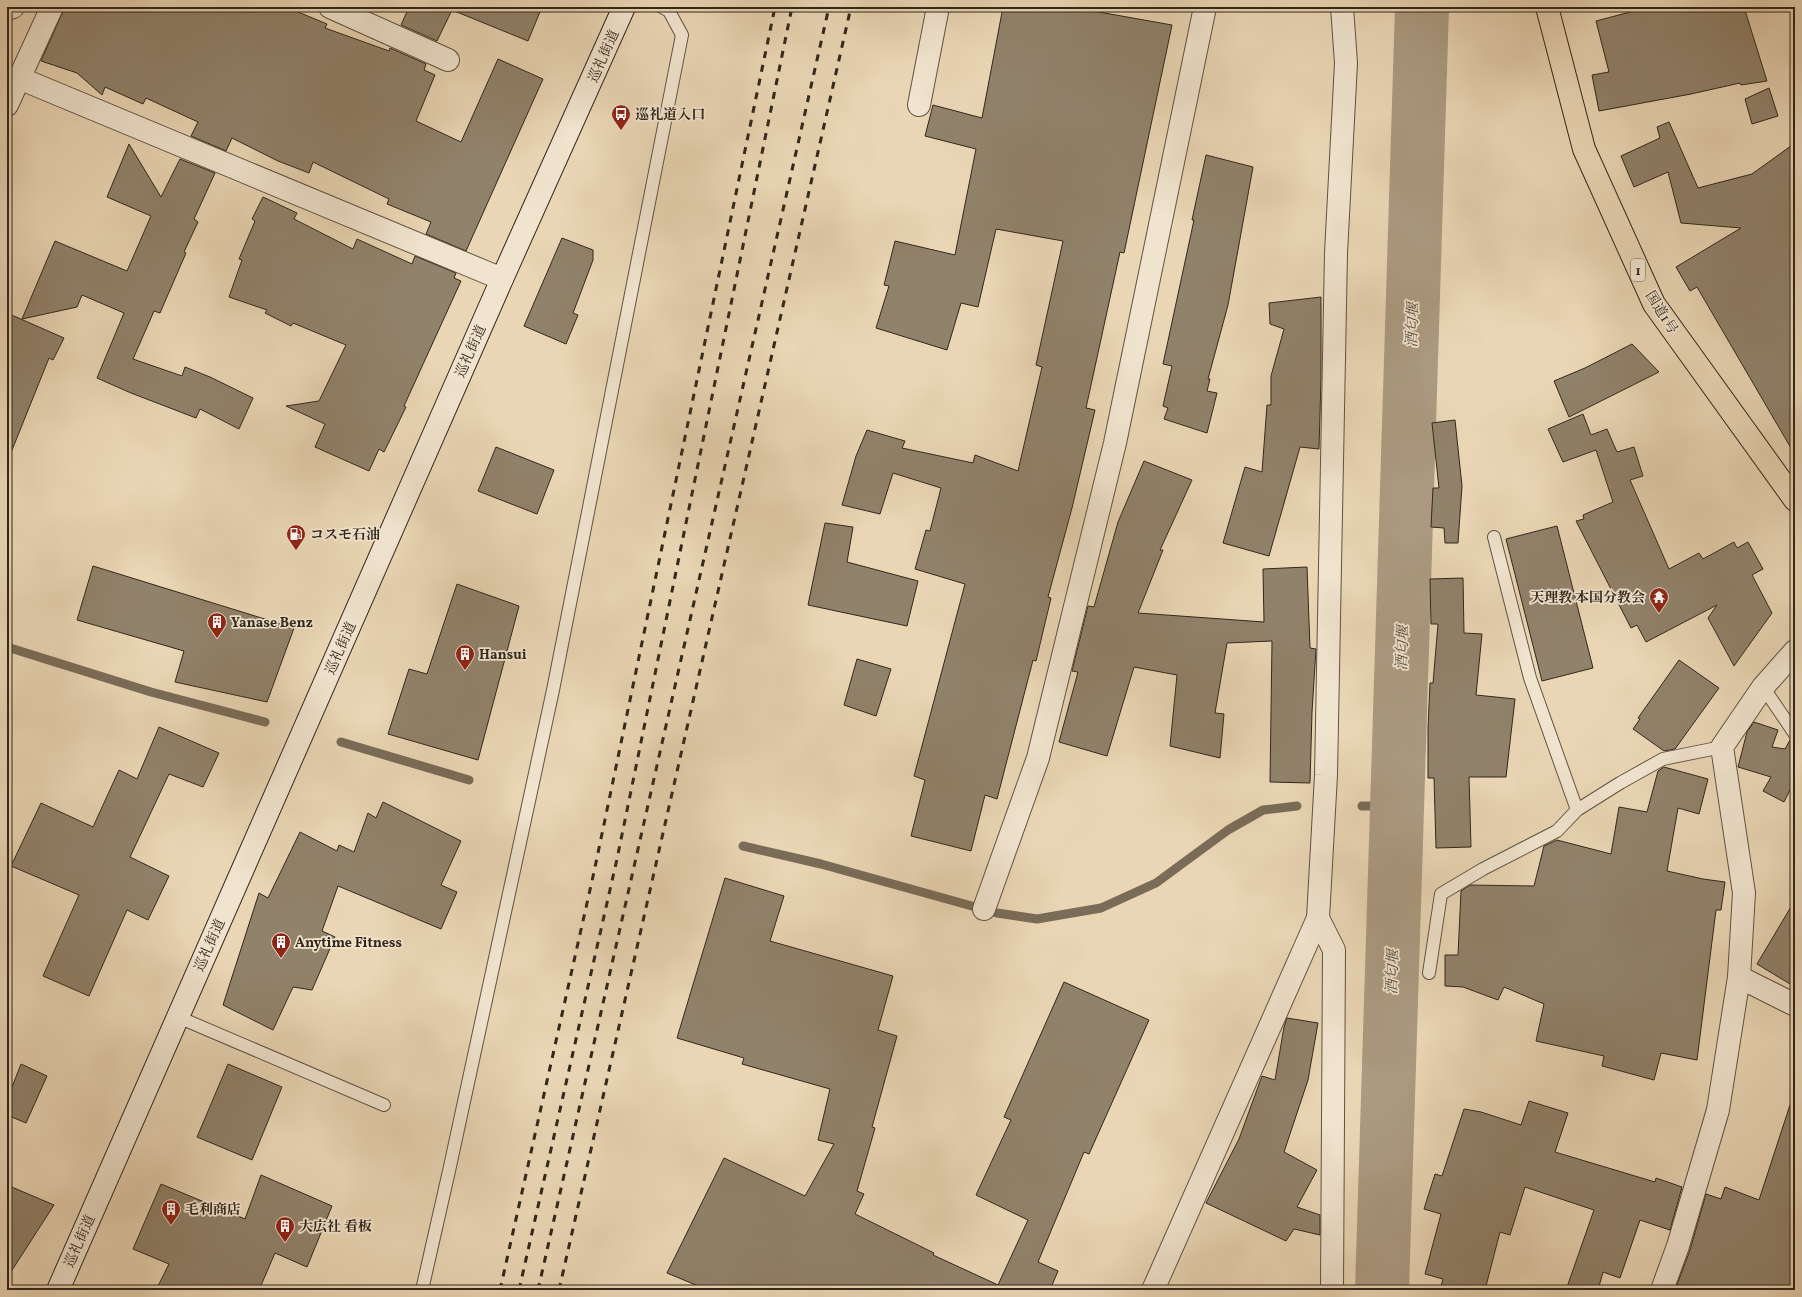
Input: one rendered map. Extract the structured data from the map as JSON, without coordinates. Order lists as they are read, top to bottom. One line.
{"streets":{"highway":["1","国道1号"],"street":["巡礼街道"]},"water":["酒匂堰"],"places":{"bus stop":["巡礼道入口"],"fuel station":["コスモ石油"],"temple":["天理教 本国分教会"],"building":["Yanase Benz","Hansui","Anytime Fitness","毛利商店","大広社 看板"]}}
